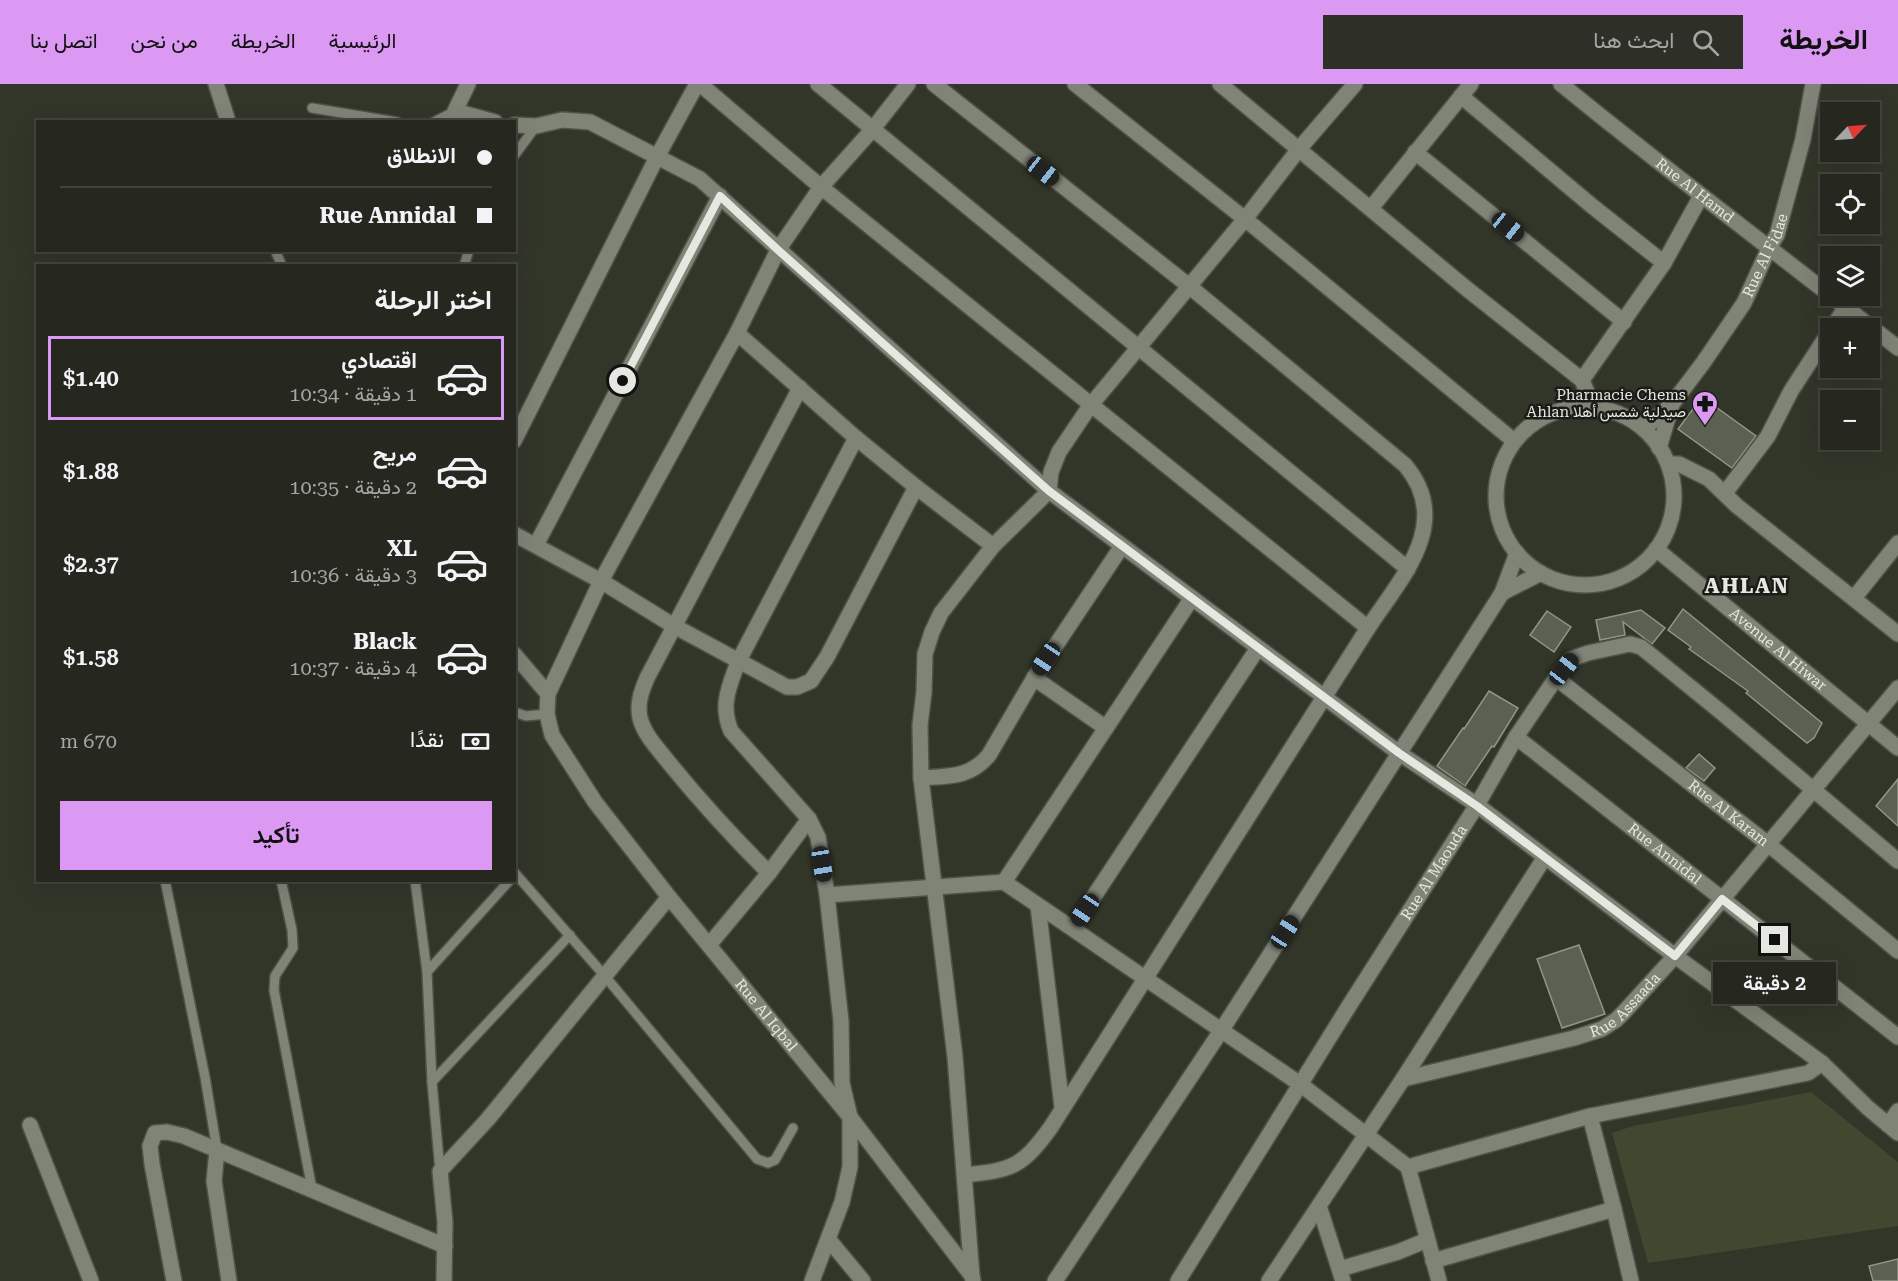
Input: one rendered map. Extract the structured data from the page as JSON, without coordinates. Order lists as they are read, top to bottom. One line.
{"streets":{"street":["Rue Al Hamd","Rue Al Fidae","Avenue Al Hiwar","Rue Al Karam","Rue Annidal","Rue Al Maouda","Rue Assaada","Rue Al Iqbal"]},"crossings":[["Rue Al Hamd","Rue Al Fidae"],["Rue Al Fidae","Avenue Al Hiwar"],["Avenue Al Hiwar","Rue Assaada"],["Rue Al Karam","Rue Al Maouda"],["Rue Al Karam","Rue Assaada"],["Rue Annidal","Rue Al Maouda"],["Rue Annidal","Rue Assaada"],["Rue Al Maouda","Rue Assaada"]],"districts":["AHLAN"],"places":{"pharmacy":["Pharmacie Chems Ahlan صيدلية شمس أهلا"]},"north":"top right","page":{"header":"الخريطة","search":"ابحث هنا","nav":["الرئيسية","الخريطة","من نحن","اتصل بنا"],"map_buttons":["+","−"],"banner":["الانطلاق","Rue Annidal"],"heading":"اختر الرحلة","list":[{"name":"اقتصادي","note":"1 دقيقة · 10:34","value":"$1.40"},{"name":"مريح","note":"2 دقيقة · 10:35","value":"$1.88"},{"name":"XL","note":"3 دقيقة · 10:36","value":"$2.37"},{"name":"Black","note":"4 دقيقة · 10:37","value":"$1.58"}],"pay":["نقدًا","670 m"],"buttons":"تأكيد","bubble":"2 دقيقة"}}
